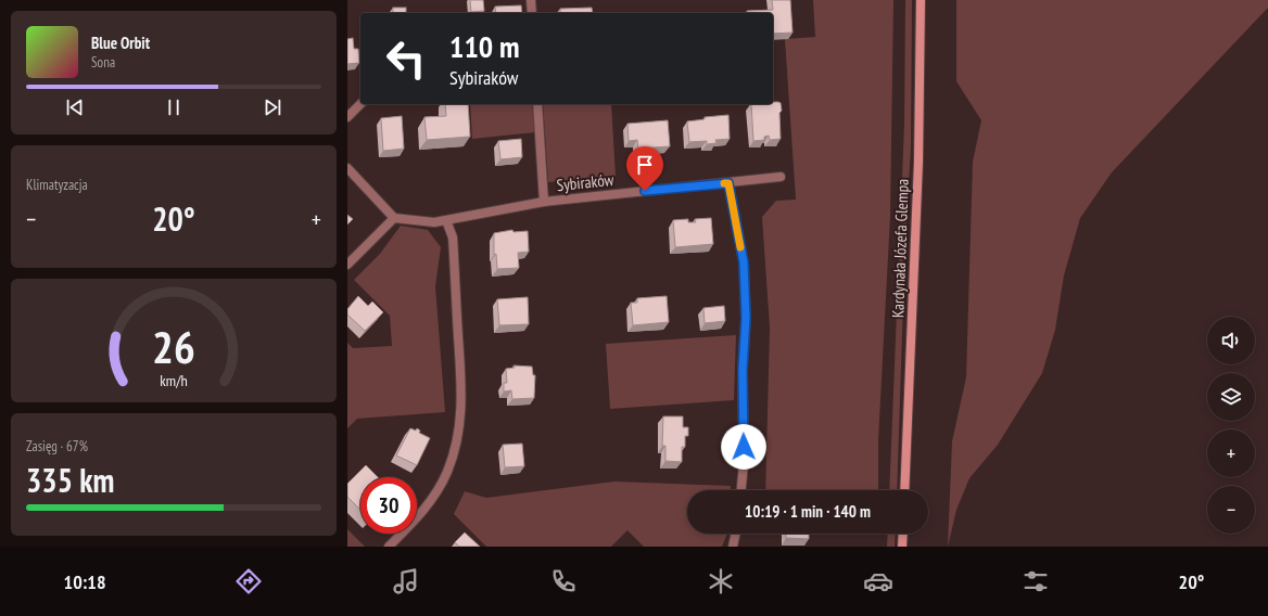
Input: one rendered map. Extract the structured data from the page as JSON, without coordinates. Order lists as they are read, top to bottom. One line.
{"streets":{"main road":["Kardynała Józefa Glempa"],"street":["Sybiraków"]},"page":{"turn":["110 m","Sybiraków"],"song":["Blue Orbit","Sona"],"tile":["Klimatyzacja",["Zasięg · 67%","335 km"]],"heat":["−","20°","+"],"map_buttons":["+","−"],"limit":"30","trip":"10:19 · 1 min · 140 m","tabs":["10:18","20°"],"gauge":["26","km/h"]}}
